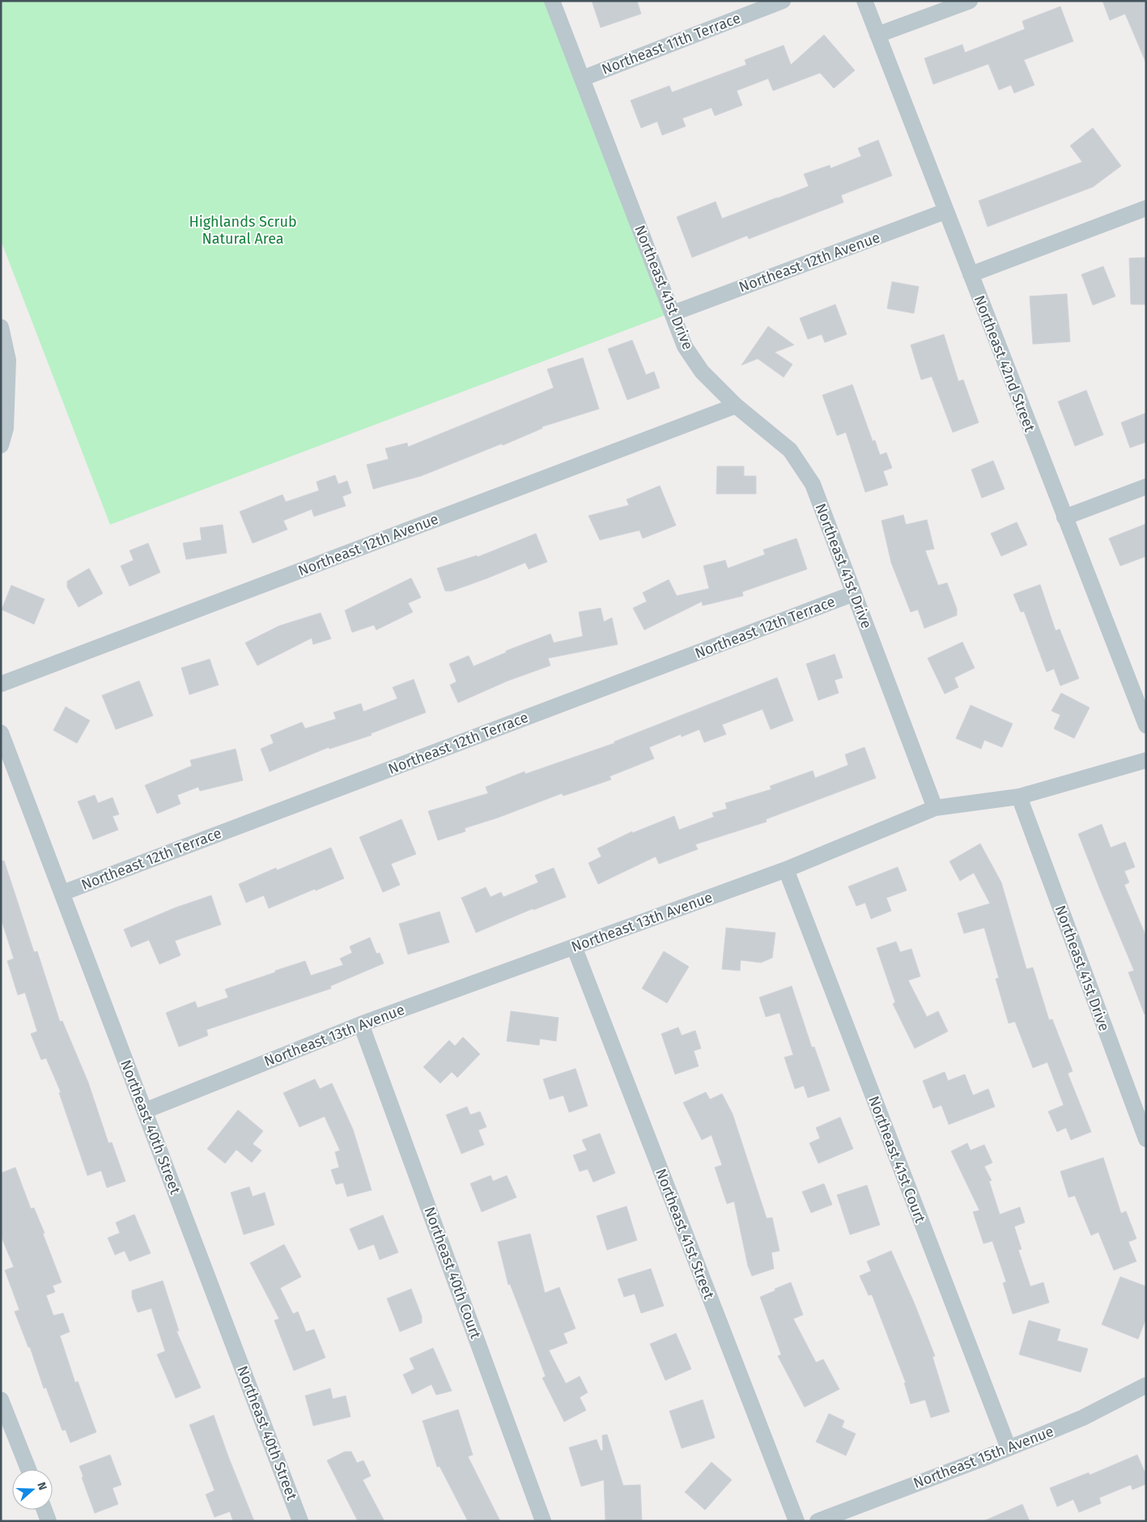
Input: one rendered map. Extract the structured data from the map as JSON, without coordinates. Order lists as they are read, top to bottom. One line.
{"streets":{"street":["Northeast 11th Terrace","Northeast 12th Avenue","Northeast 41st Drive","Northeast 42nd Street","Northeast 12th Terrace","Northeast 13th Avenue","Northeast 40th Street","Northeast 41st Court","Northeast 41st Street","Northeast 40th Court","Northeast 15th Avenue"]},"crossings":[["Northeast 11th Terrace","Northeast 41st Drive"],["Northeast 12th Avenue","Northeast 41st Drive"],["Northeast 12th Avenue","Northeast 42nd Street"],["Northeast 41st Drive","Northeast 12th Terrace"],["Northeast 41st Drive","Northeast 13th Avenue"],["Northeast 12th Terrace","Northeast 40th Street"],["Northeast 13th Avenue","Northeast 40th Street"],["Northeast 13th Avenue","Northeast 41st Court"],["Northeast 13th Avenue","Northeast 41st Street"],["Northeast 13th Avenue","Northeast 40th Court"],["Northeast 41st Court","Northeast 15th Avenue"]],"parks":["Highlands Scrub Natural Area"],"north":"right"}
